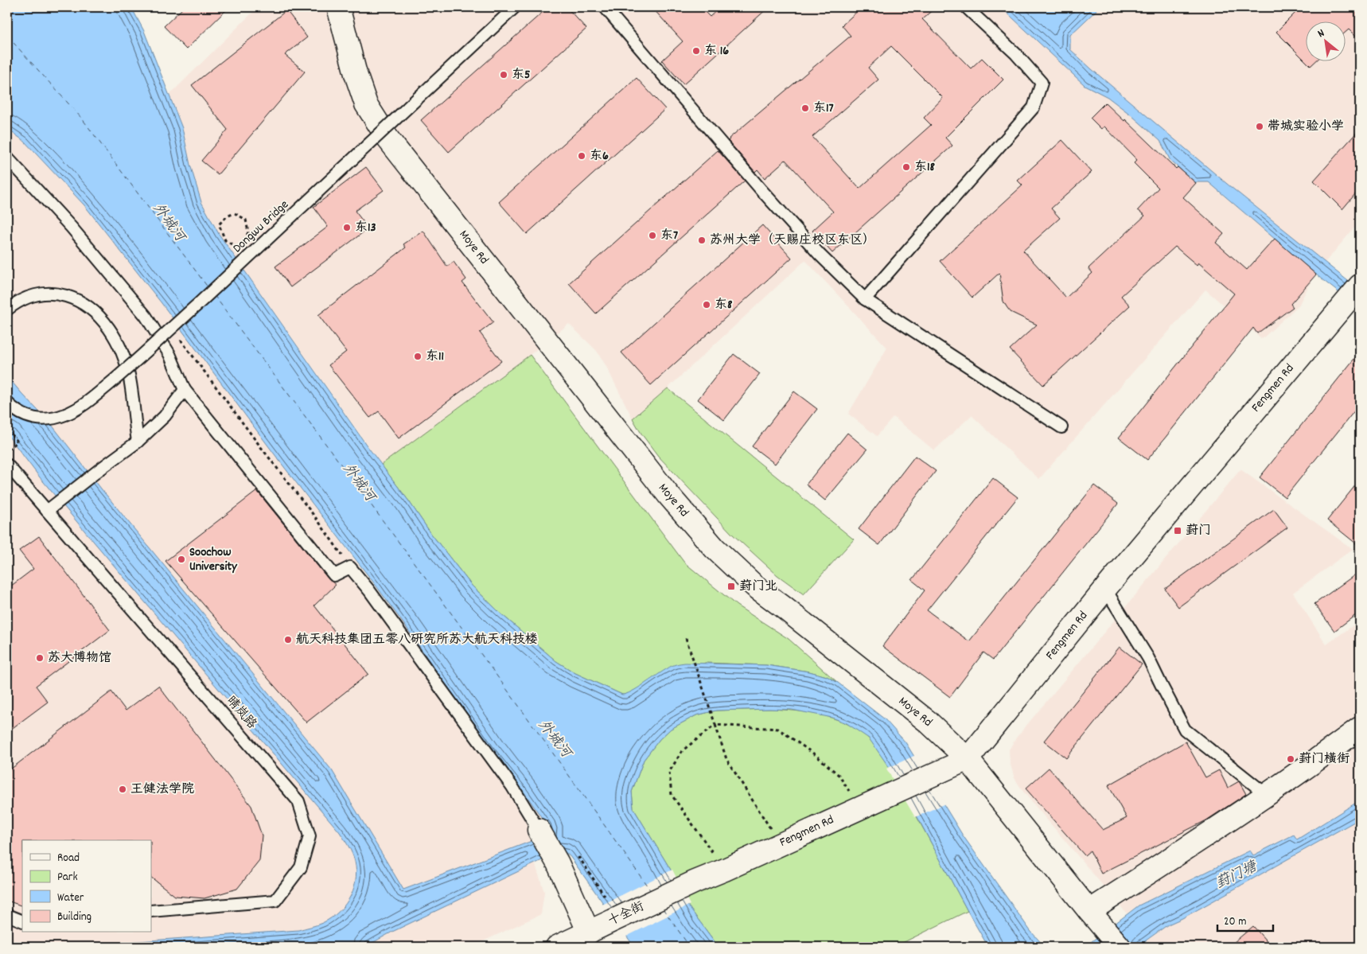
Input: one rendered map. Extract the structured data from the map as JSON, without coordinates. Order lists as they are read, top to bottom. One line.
{"streets":{"main road":["Moye Rd","Fengmen Rd","十全街"],"lane":["Dongwu Bridge","晴岚路"]},"crossings":[["Moye Rd","Fengmen Rd"],["Fengmen Rd","十全街"]],"water":["外城河","葑门塘"],"places":{"other":["东 16","东5","东17","带城实验小学","东6","东18","东13","东7","苏州大学（天赐庄校区东区）","东8","东11","Soochow University","航天科技集团五零八研究所苏大航天科技楼","苏大博物馆","葑门横街","王健法学院"],"transit":["葑门","葑门北"]},"legend":["Road","Park","Water","Building"],"scale_bar":"20 m","north":"top left"}
